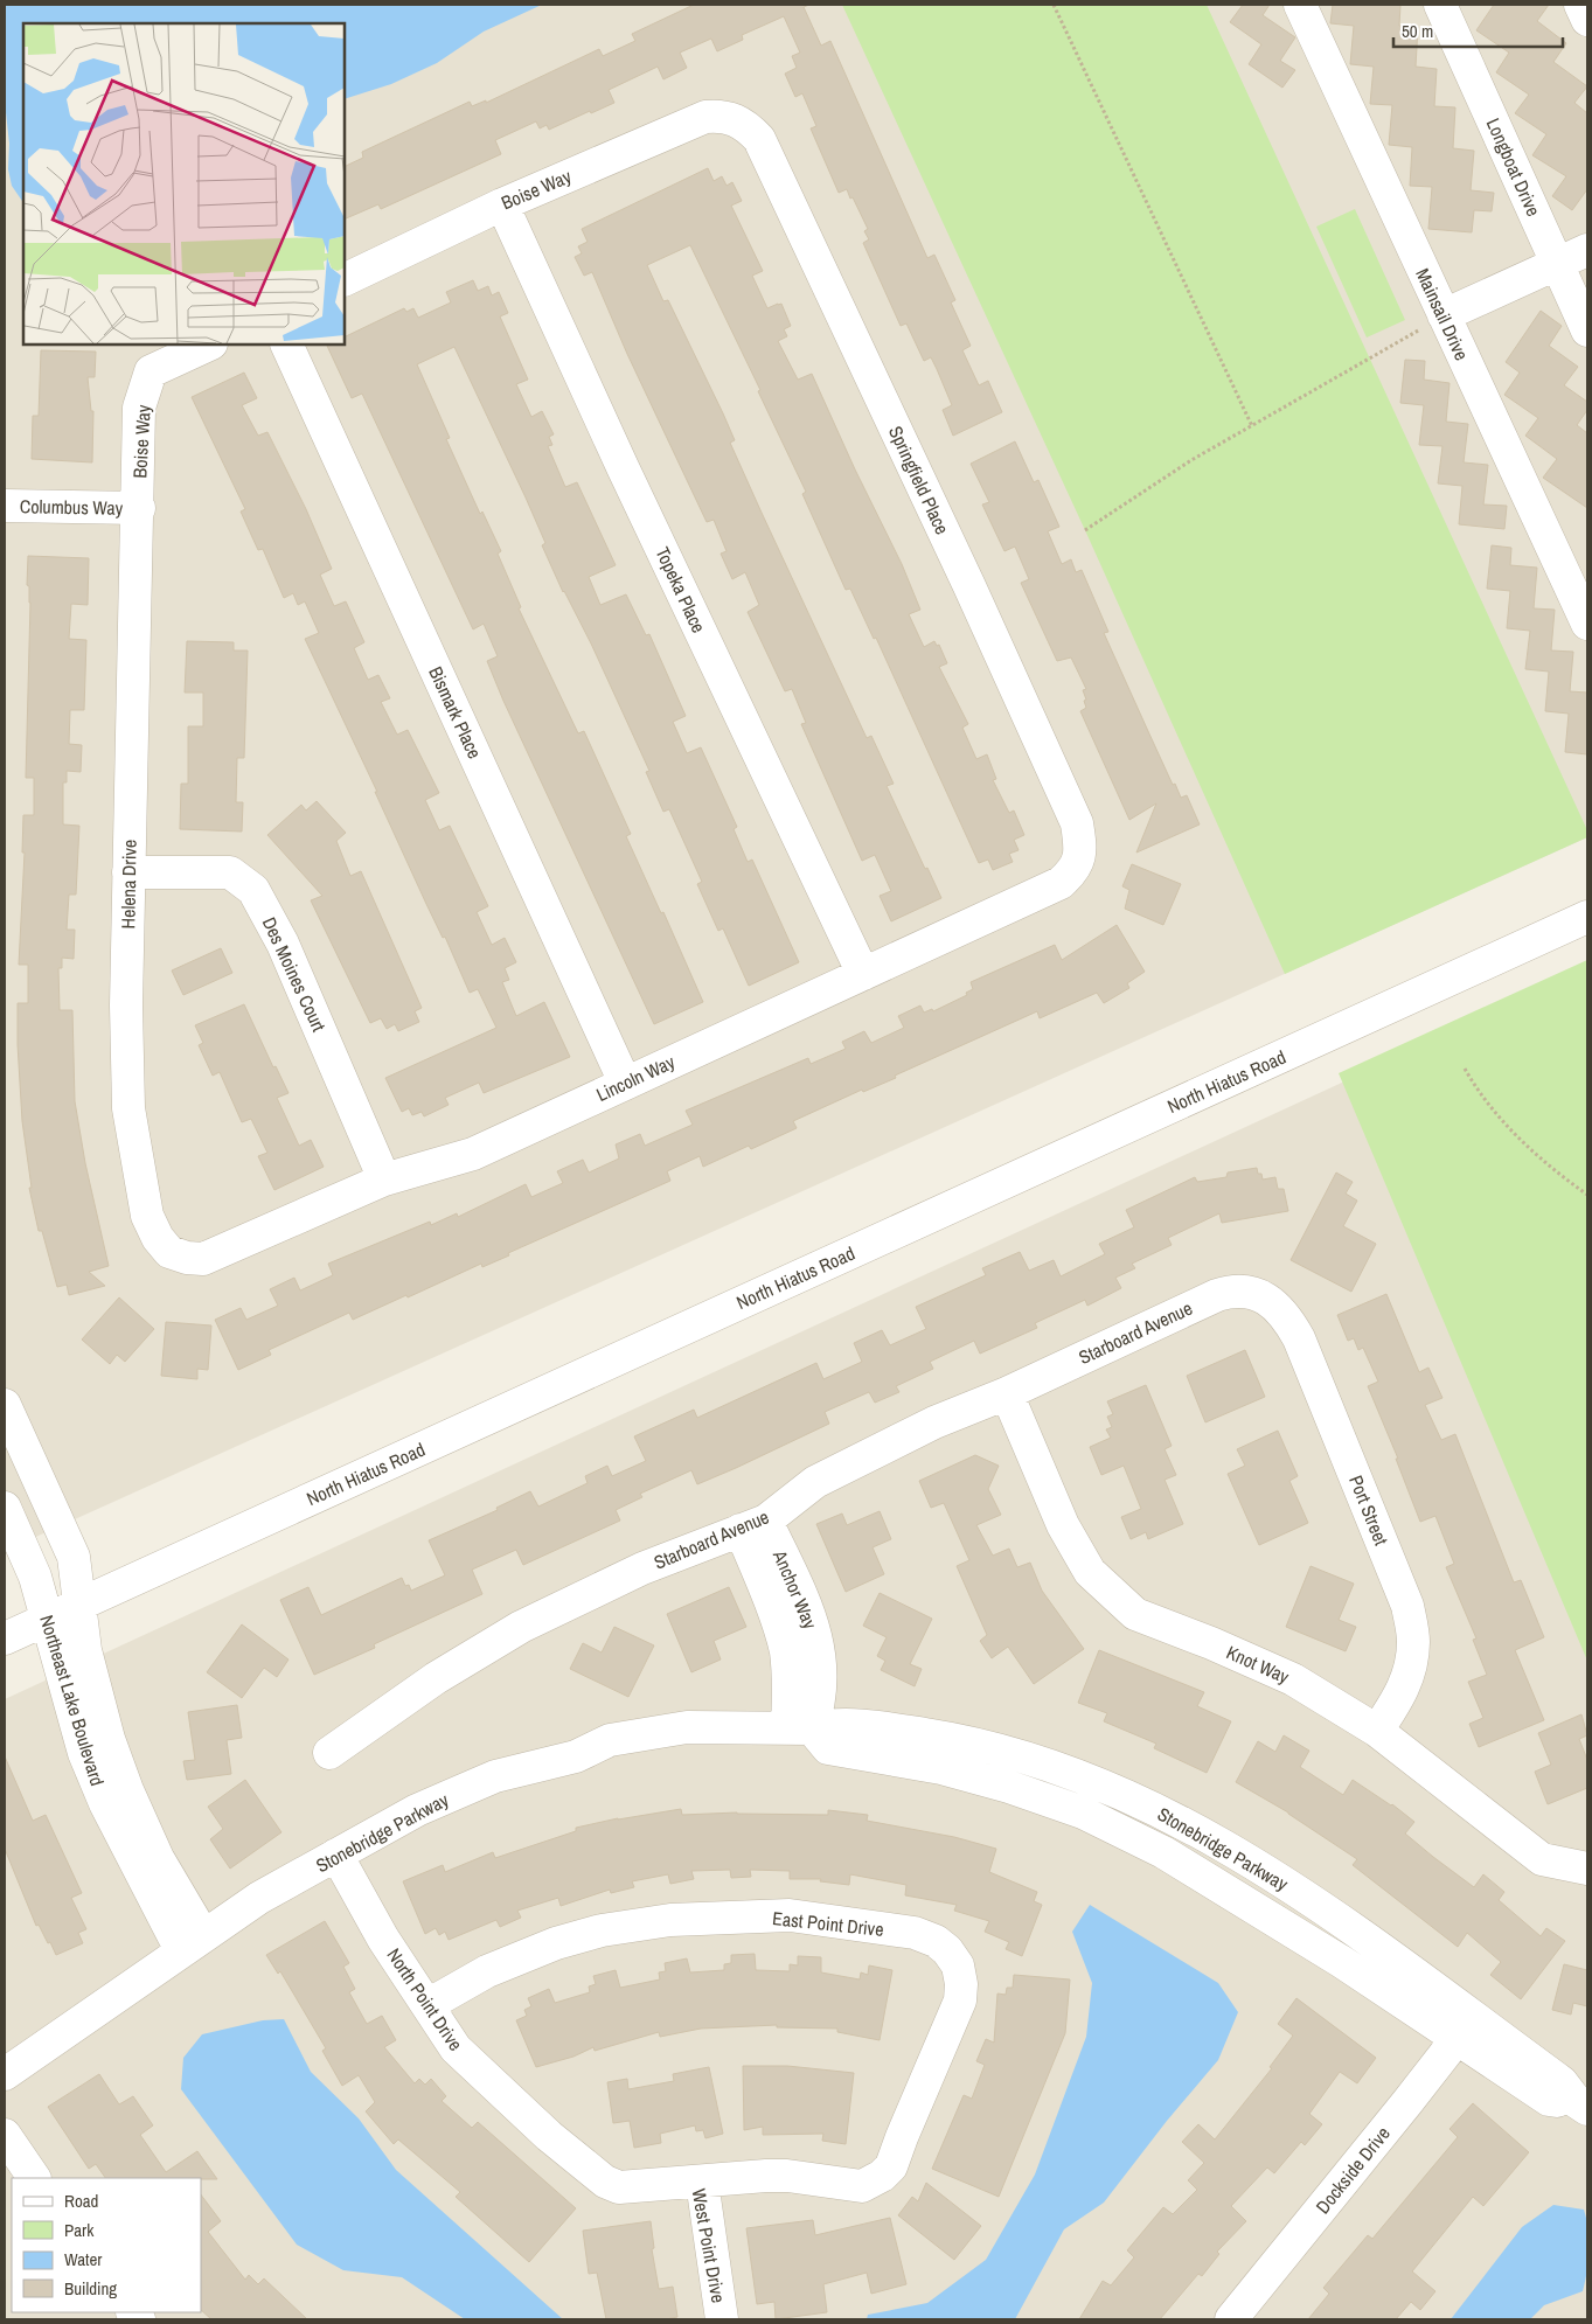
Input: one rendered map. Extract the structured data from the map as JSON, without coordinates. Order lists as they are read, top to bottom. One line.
{"streets":{"street":["Longboat Drive","Boise Way","Mainsail Drive","Springfield Place","Columbus Way","Topeka Place","Bismark Place","Helena Drive","Des Moines Court","Lincoln Way","North Hiatus Road","Starboard Avenue","Port Street","Anchor Way","Knot Way","Northeast Lake Boulevard","Stonebridge Parkway","East Point Drive","North Point Drive","Dockside Drive","West Point Drive"]},"crossings":[["Boise Way","Springfield Place"],["Boise Way","Columbus Way"],["Boise Way","Topeka Place"],["Boise Way","Helena Drive"],["Springfield Place","Lincoln Way"],["Columbus Way","Helena Drive"],["Topeka Place","Lincoln Way"],["Bismark Place","Lincoln Way"],["Helena Drive","Des Moines Court"],["Helena Drive","Lincoln Way"],["Des Moines Court","Lincoln Way"],["North Hiatus Road","Northeast Lake Boulevard"],["Starboard Avenue","Port Street"],["Starboard Avenue","Anchor Way"],["Starboard Avenue","Knot Way"],["Port Street","Knot Way"],["Anchor Way","Stonebridge Parkway"],["Northeast Lake Boulevard","Stonebridge Parkway"],["Stonebridge Parkway","North Point Drive"],["Stonebridge Parkway","Dockside Drive"],["East Point Drive","North Point Drive"],["East Point Drive","West Point Drive"],["North Point Drive","West Point Drive"]],"legend":["Road","Park","Water","Building"],"scale_bar":"50 m"}
